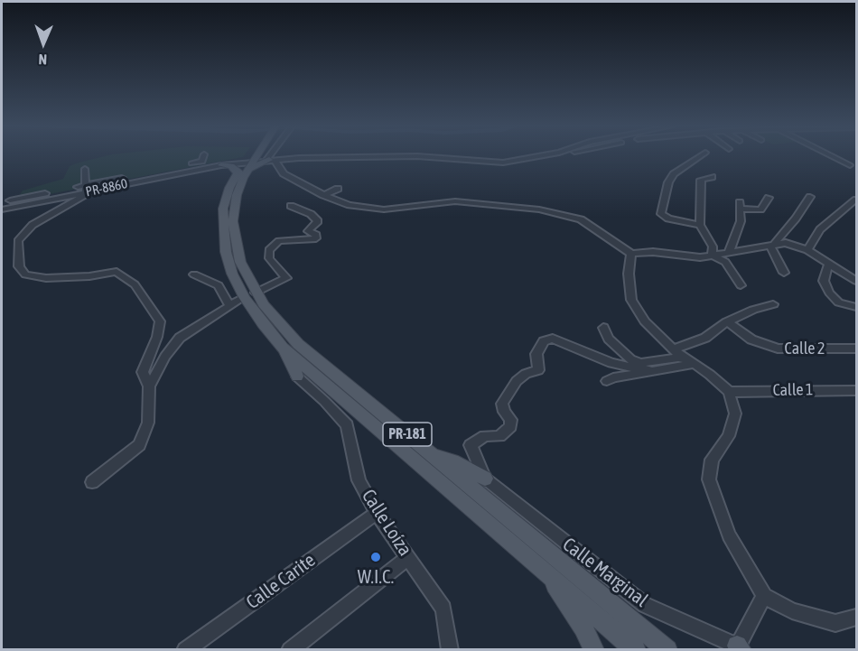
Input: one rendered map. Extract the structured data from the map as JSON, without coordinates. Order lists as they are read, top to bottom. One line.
{"streets":{"main road":["PR-181"],"street":["PR-8860","Calle 2","Calle 1","Calle Loíza","Calle Marginal","Calle Carite"]},"crossings":[["Calle Loíza","Calle Carite"]],"places":["W.I.C."],"north":"bottom"}
